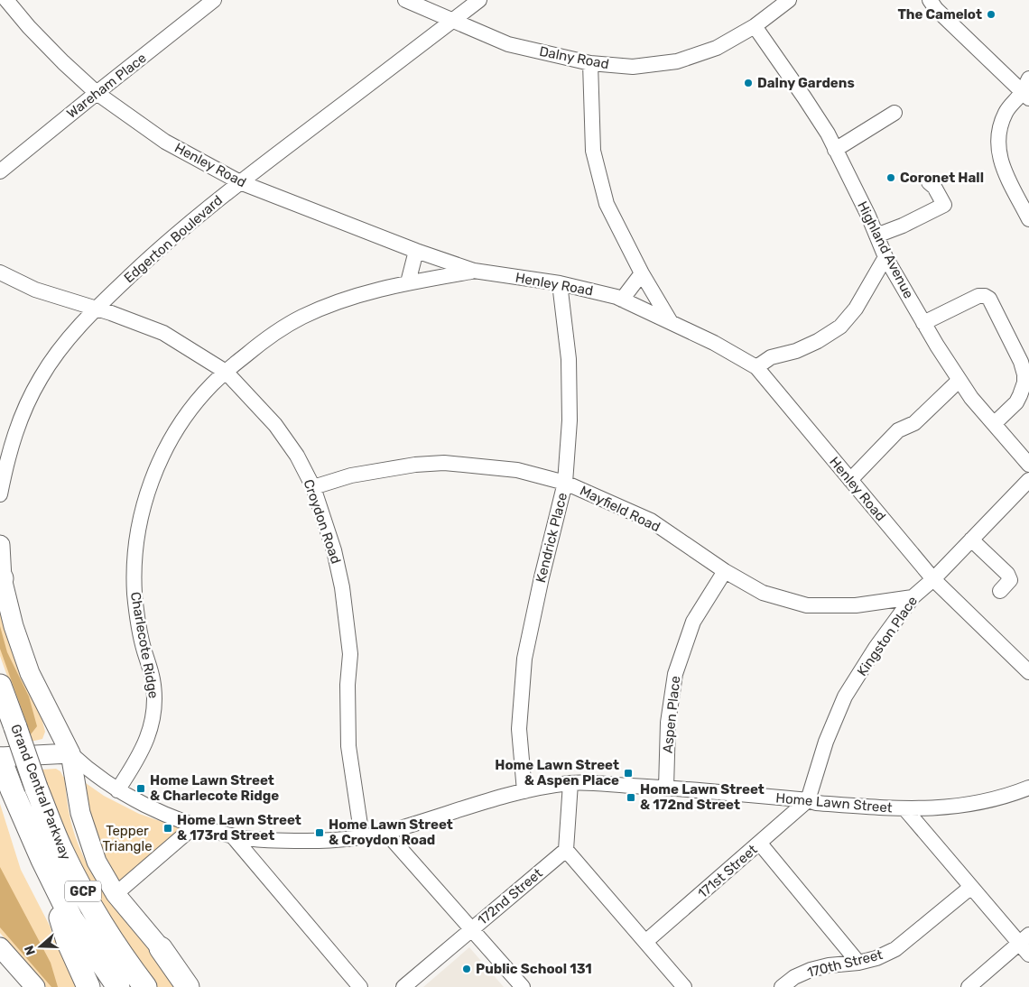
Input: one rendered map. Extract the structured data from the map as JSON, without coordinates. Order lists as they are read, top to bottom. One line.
{"streets":{"highway":["Grand Central Parkway","GCP"],"street":["Dalny Road","Wareham Place","Henley Road","Edgerton Boulevard","Highland Avenue","Mayfield Road","Croydon Road","Kendrick Place","Kingston Place","Charlecote Ridge","Aspen Place","Home Lawn Street","171st Street","172nd Street","170th Street"]},"crossings":[["Dalny Road","Edgerton Boulevard"],["Dalny Road","Highland Avenue"],["Wareham Place","Henley Road"],["Henley Road","Edgerton Boulevard"],["Henley Road","Kendrick Place"],["Henley Road","Kingston Place"],["Henley Road","Charlecote Ridge"],["Edgerton Boulevard","Croydon Road"],["Mayfield Road","Croydon Road"],["Mayfield Road","Kendrick Place"],["Mayfield Road","Kingston Place"],["Mayfield Road","Aspen Place"],["Croydon Road","Charlecote Ridge"],["Croydon Road","Home Lawn Street"],["Kendrick Place","Home Lawn Street"],["Kingston Place","Home Lawn Street"],["Kingston Place","171st Street"],["Charlecote Ridge","Home Lawn Street"],["Aspen Place","Home Lawn Street"],["Grand Central Parkway","Home Lawn Street"],["Home Lawn Street","171st Street"]],"parks":["Tepper Triangle"],"places":{"other":["The Camelot","Dalny Gardens","Coronet Hall","Public School 131"],"transit":["Home Lawn Street & Aspen Place","Home Lawn Street & Charlecote Ridge","Home Lawn Street & 172nd Street","Home Lawn Street & 173rd Street","Home Lawn Street & Croydon Road"]},"north":"left"}
